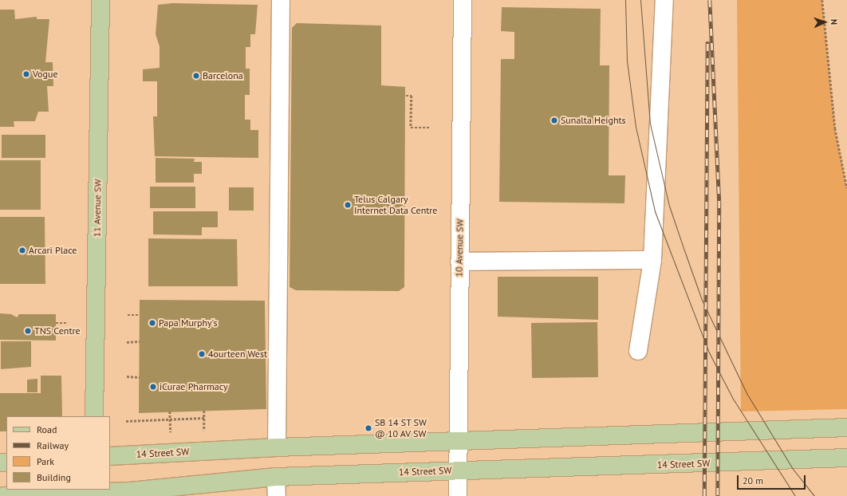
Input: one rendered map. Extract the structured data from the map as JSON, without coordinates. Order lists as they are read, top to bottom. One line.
{"streets":{"main road":["11 Avenue SW","14 Street SW"],"street":["10 Avenue SW"]},"crossings":[["10 Avenue SW","14 Street SW"]],"places":["Vogue","Barcelona","Sunalta Heights","Telus Calgary Internet Data Centre","Arcari Place","Papa Murphy's","TNS Centre","4ourteen West","iCurae Pharmacy","SB 14 ST SW @ 10 AV SW"],"legend":["Road","Railway","Park","Building"],"scale_bar":"20 m","north":"right"}
